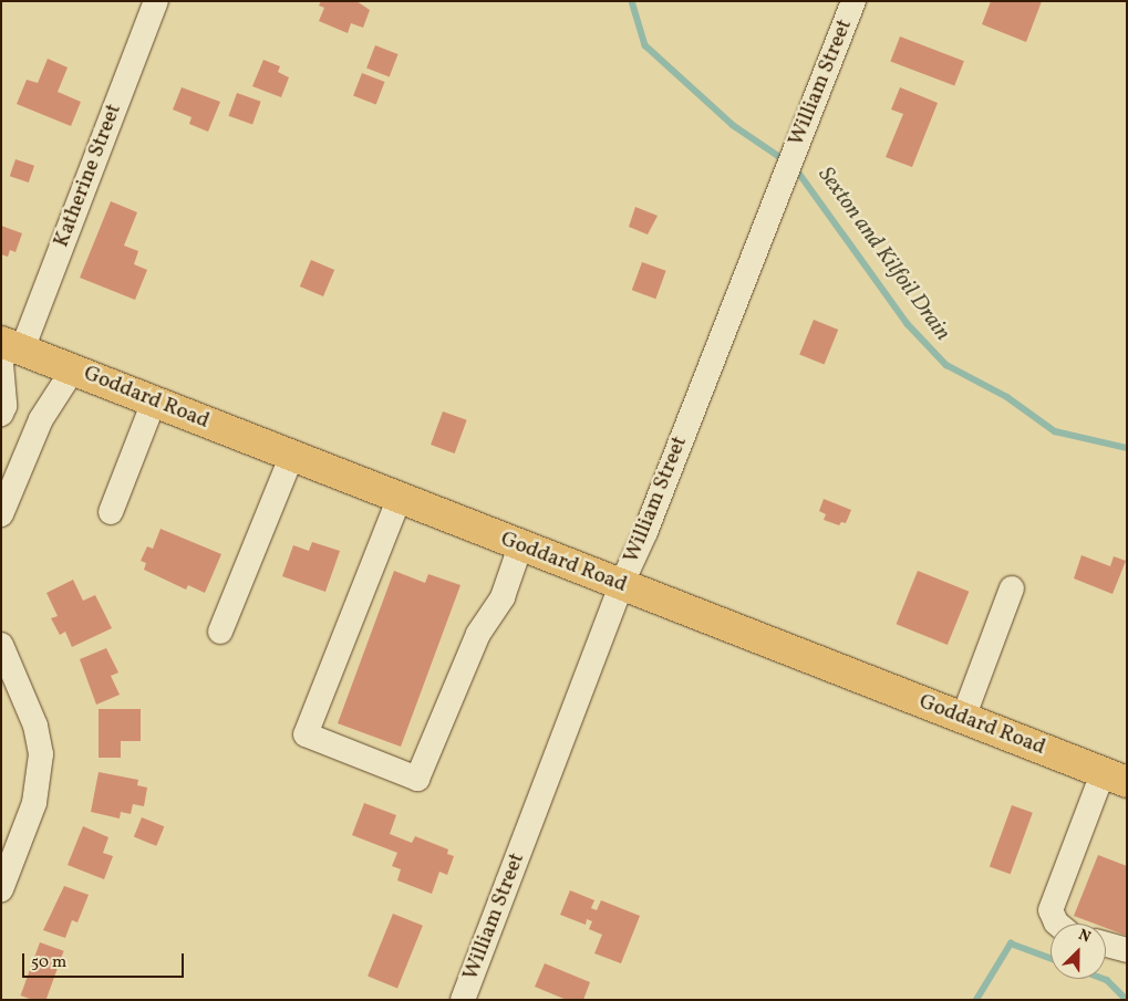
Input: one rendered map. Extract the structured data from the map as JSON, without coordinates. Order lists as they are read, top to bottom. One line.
{"streets":{"main road":["Goddard Road"],"street":["William Street","Katherine Street"]},"crossings":[["William Street","Goddard Road"],["Katherine Street","Goddard Road"]],"water":["Sexton and Kilfoil Drain"],"scale_bar":"50 m","north":"top right"}
